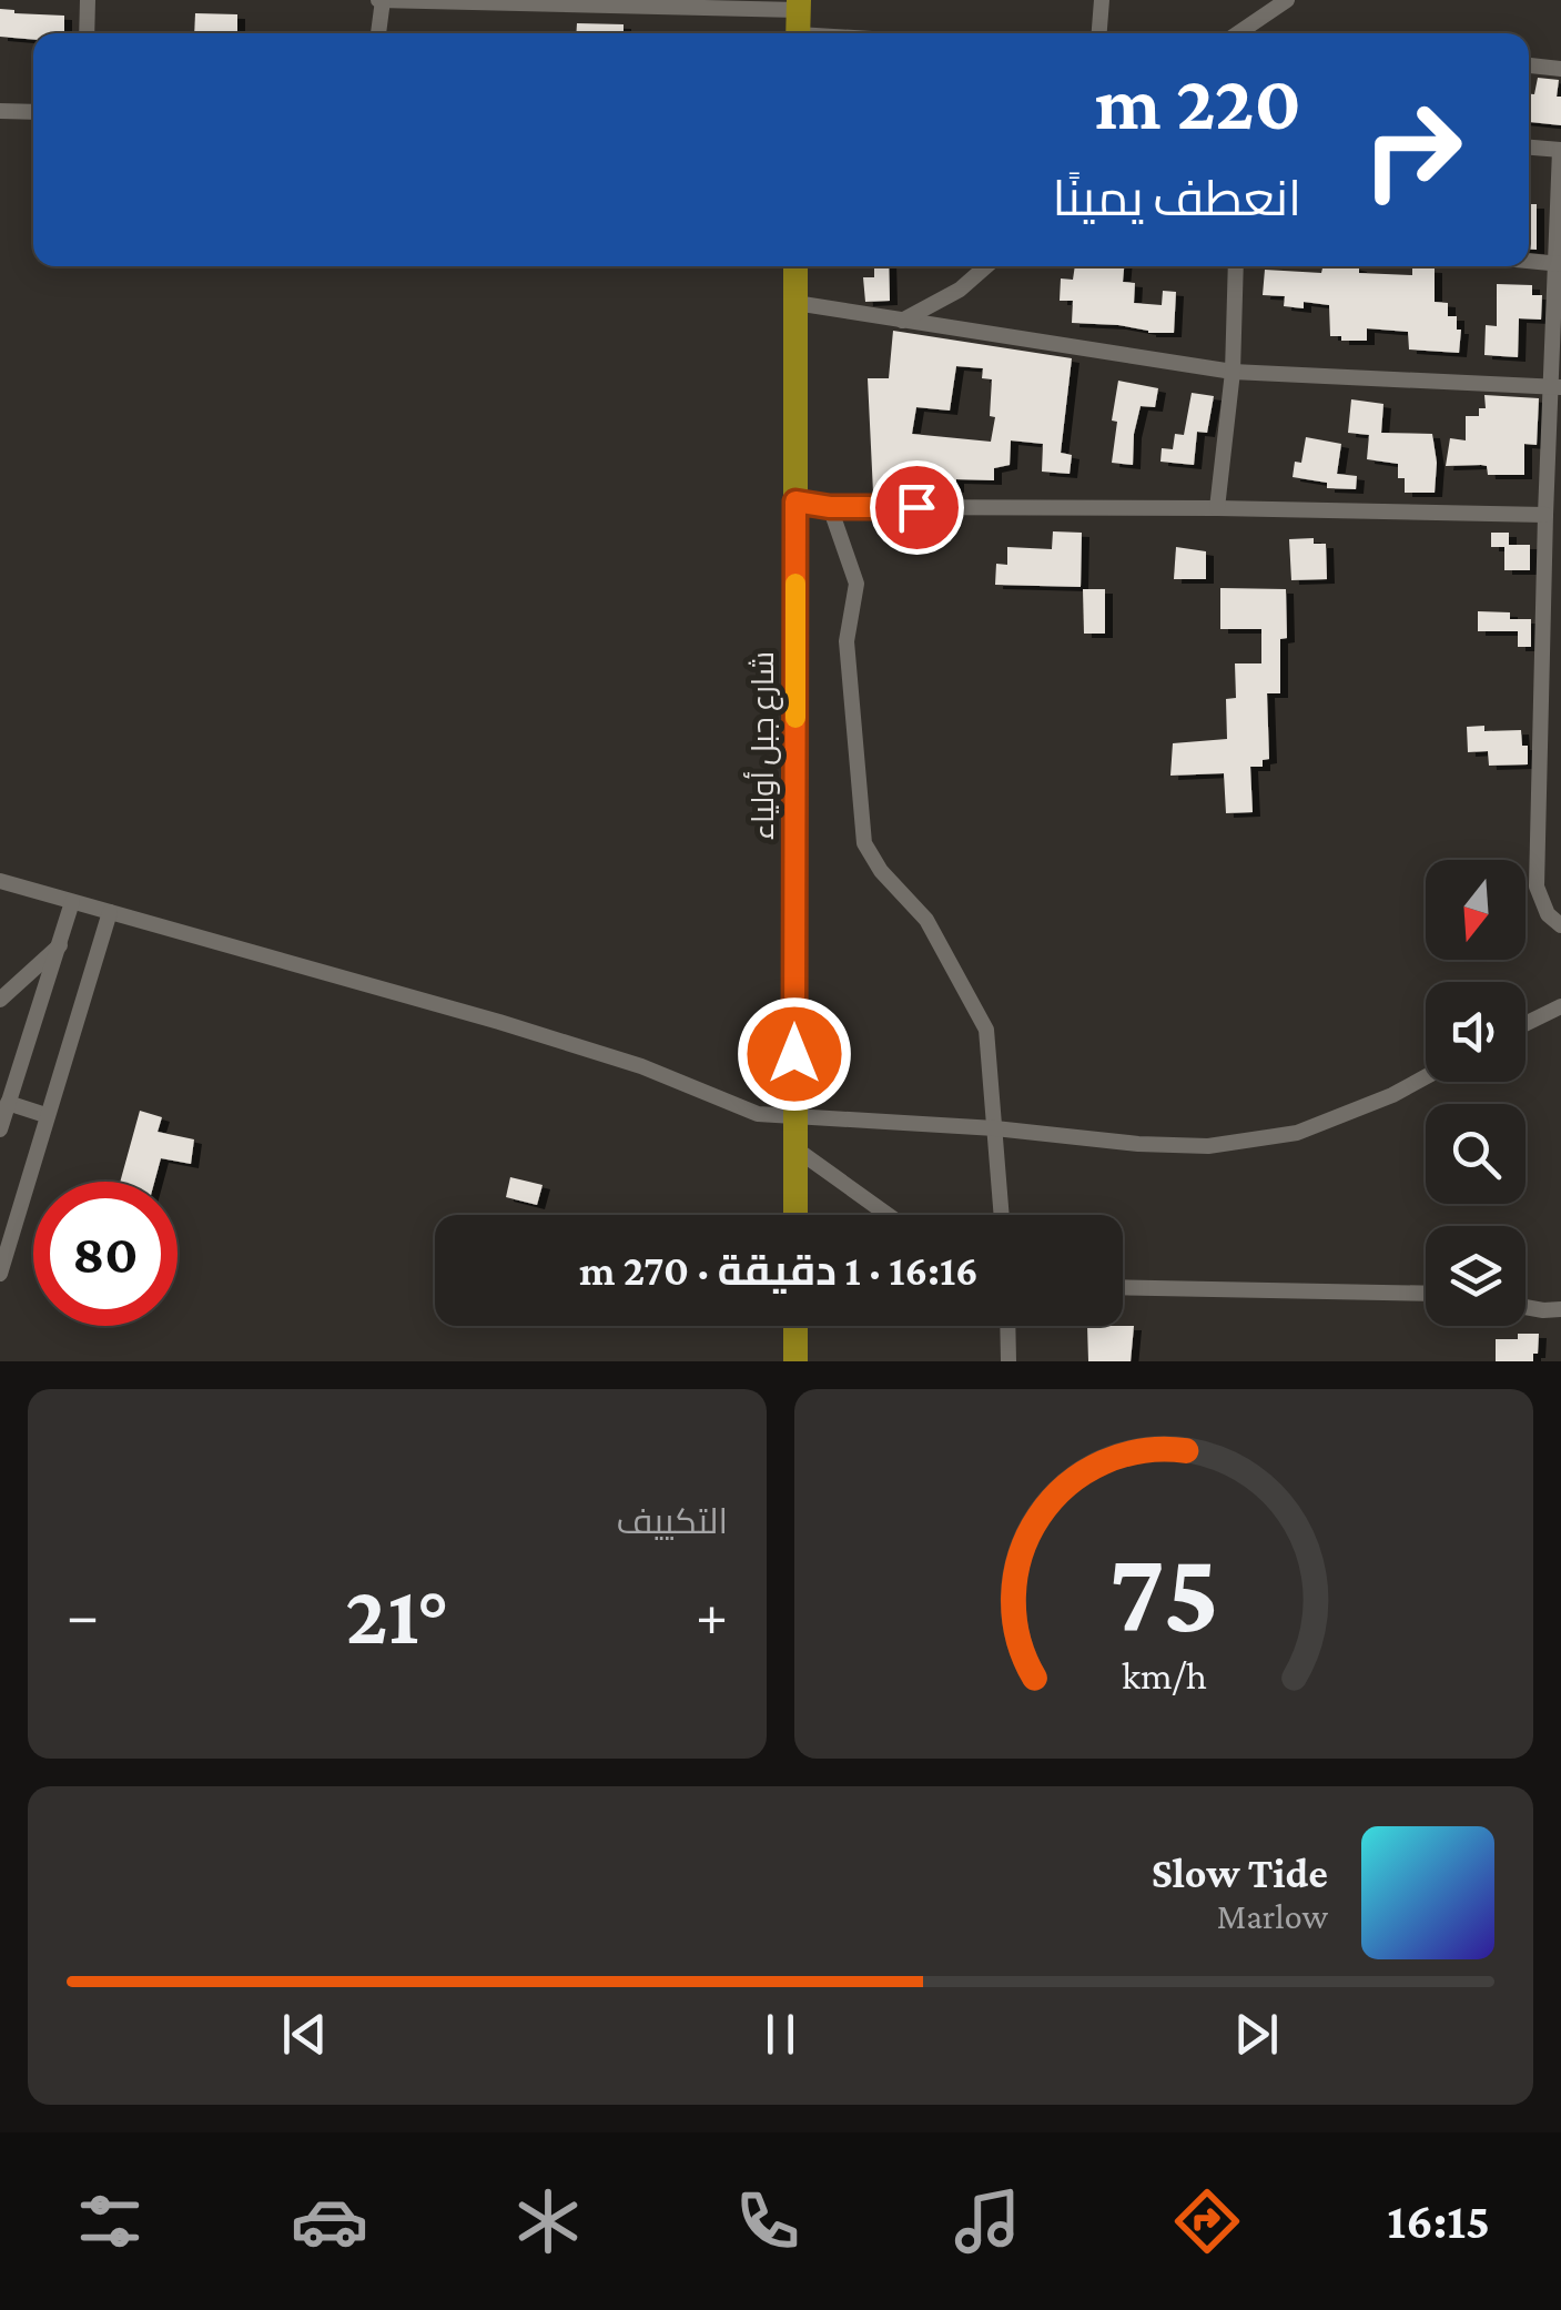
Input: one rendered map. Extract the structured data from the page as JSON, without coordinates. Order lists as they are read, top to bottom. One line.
{"streets":{"highway":["شارع جبل أولياء"]},"north":"bottom","page":{"turn":["220 m","انعطف يمينًا"],"limit":"80","trip":"16:16 · 1 دقيقة · 270 m","tile":"التكييف","heat":["−","21°","+"],"song":["Slow Tide","Marlow"],"tabs":"16:15","gauge":["75","km/h"]}}
